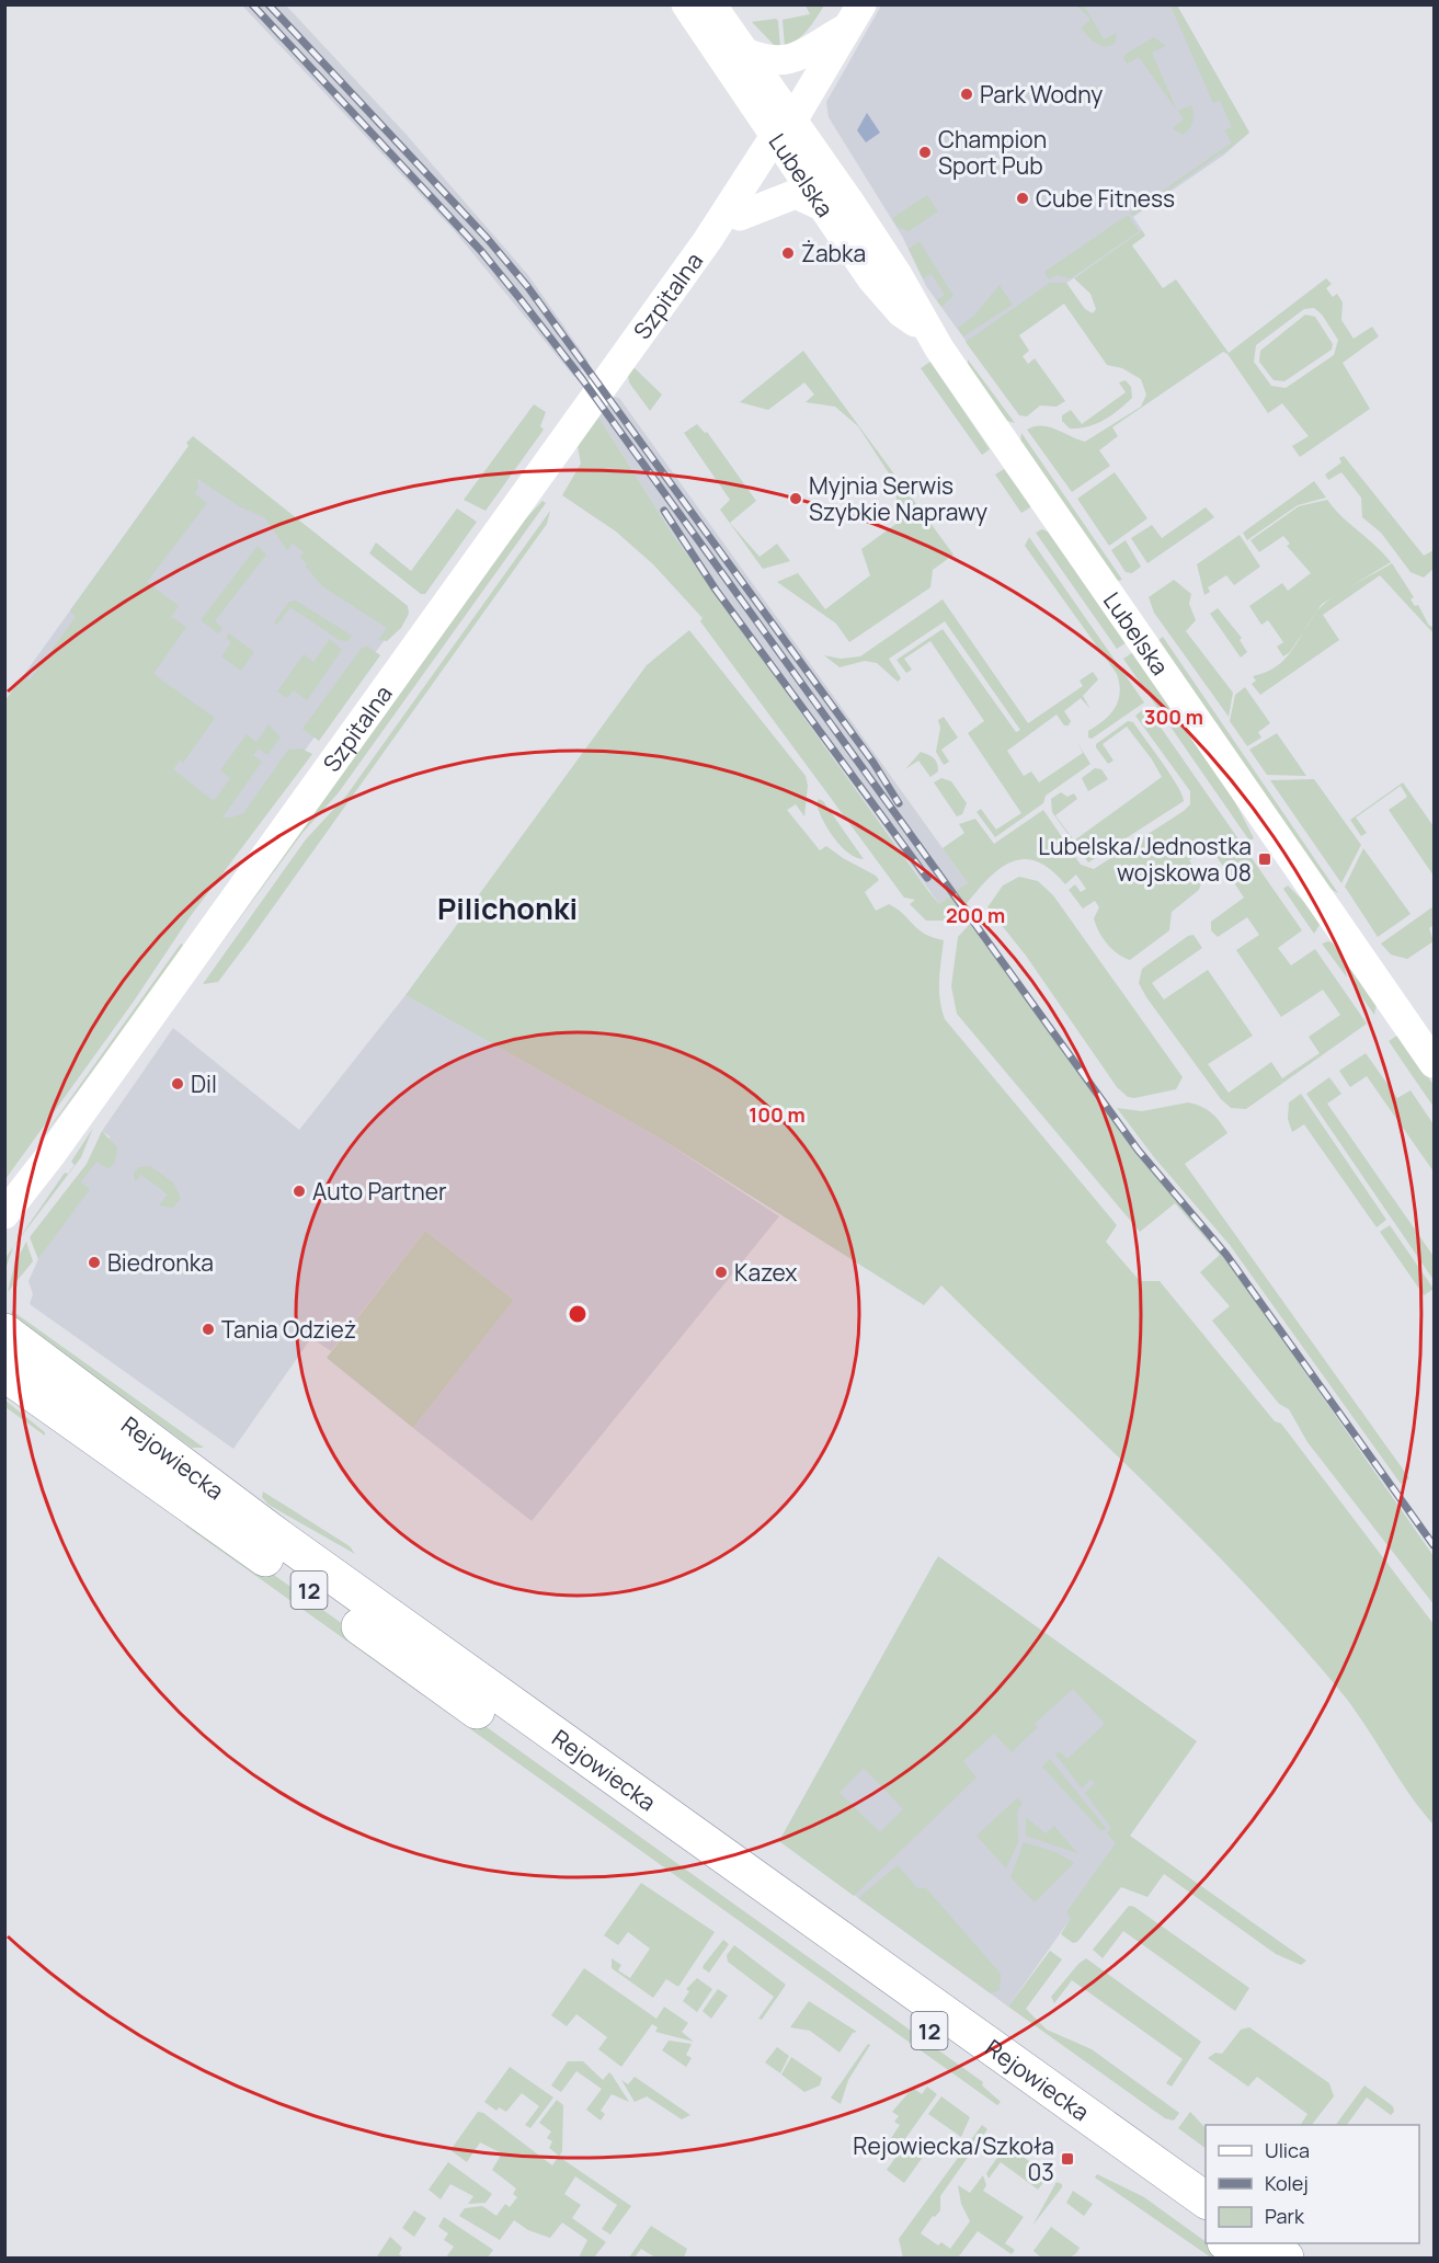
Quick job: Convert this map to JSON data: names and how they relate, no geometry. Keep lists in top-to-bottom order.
{
  "streets": {
    "highway": ["Rejowiecka", "12"],
    "main road": ["Lubelska", "Szpitalna"]
  },
  "crossings": [
    ["Lubelska", "Szpitalna"]
  ],
  "districts": ["Pilichonki"],
  "places": {
    "other": [
      "Park Wodny",
      "Champion Sport Pub",
      "Cube Fitness",
      "Żabka",
      "Myjnia Serwis Szybkie Naprawy",
      "Dil",
      "Auto Partner",
      "Biedronka",
      "Kazex",
      "Tania Odzież"
    ],
    "transit": ["Lubelska/Jednostka wojskowa 08", "Rejowiecka/Szkoła 03"]
  },
  "legend": ["Ulica", "Kolej", "Park"],
  "rings": ["300 m", "200 m", "100 m"]
}
